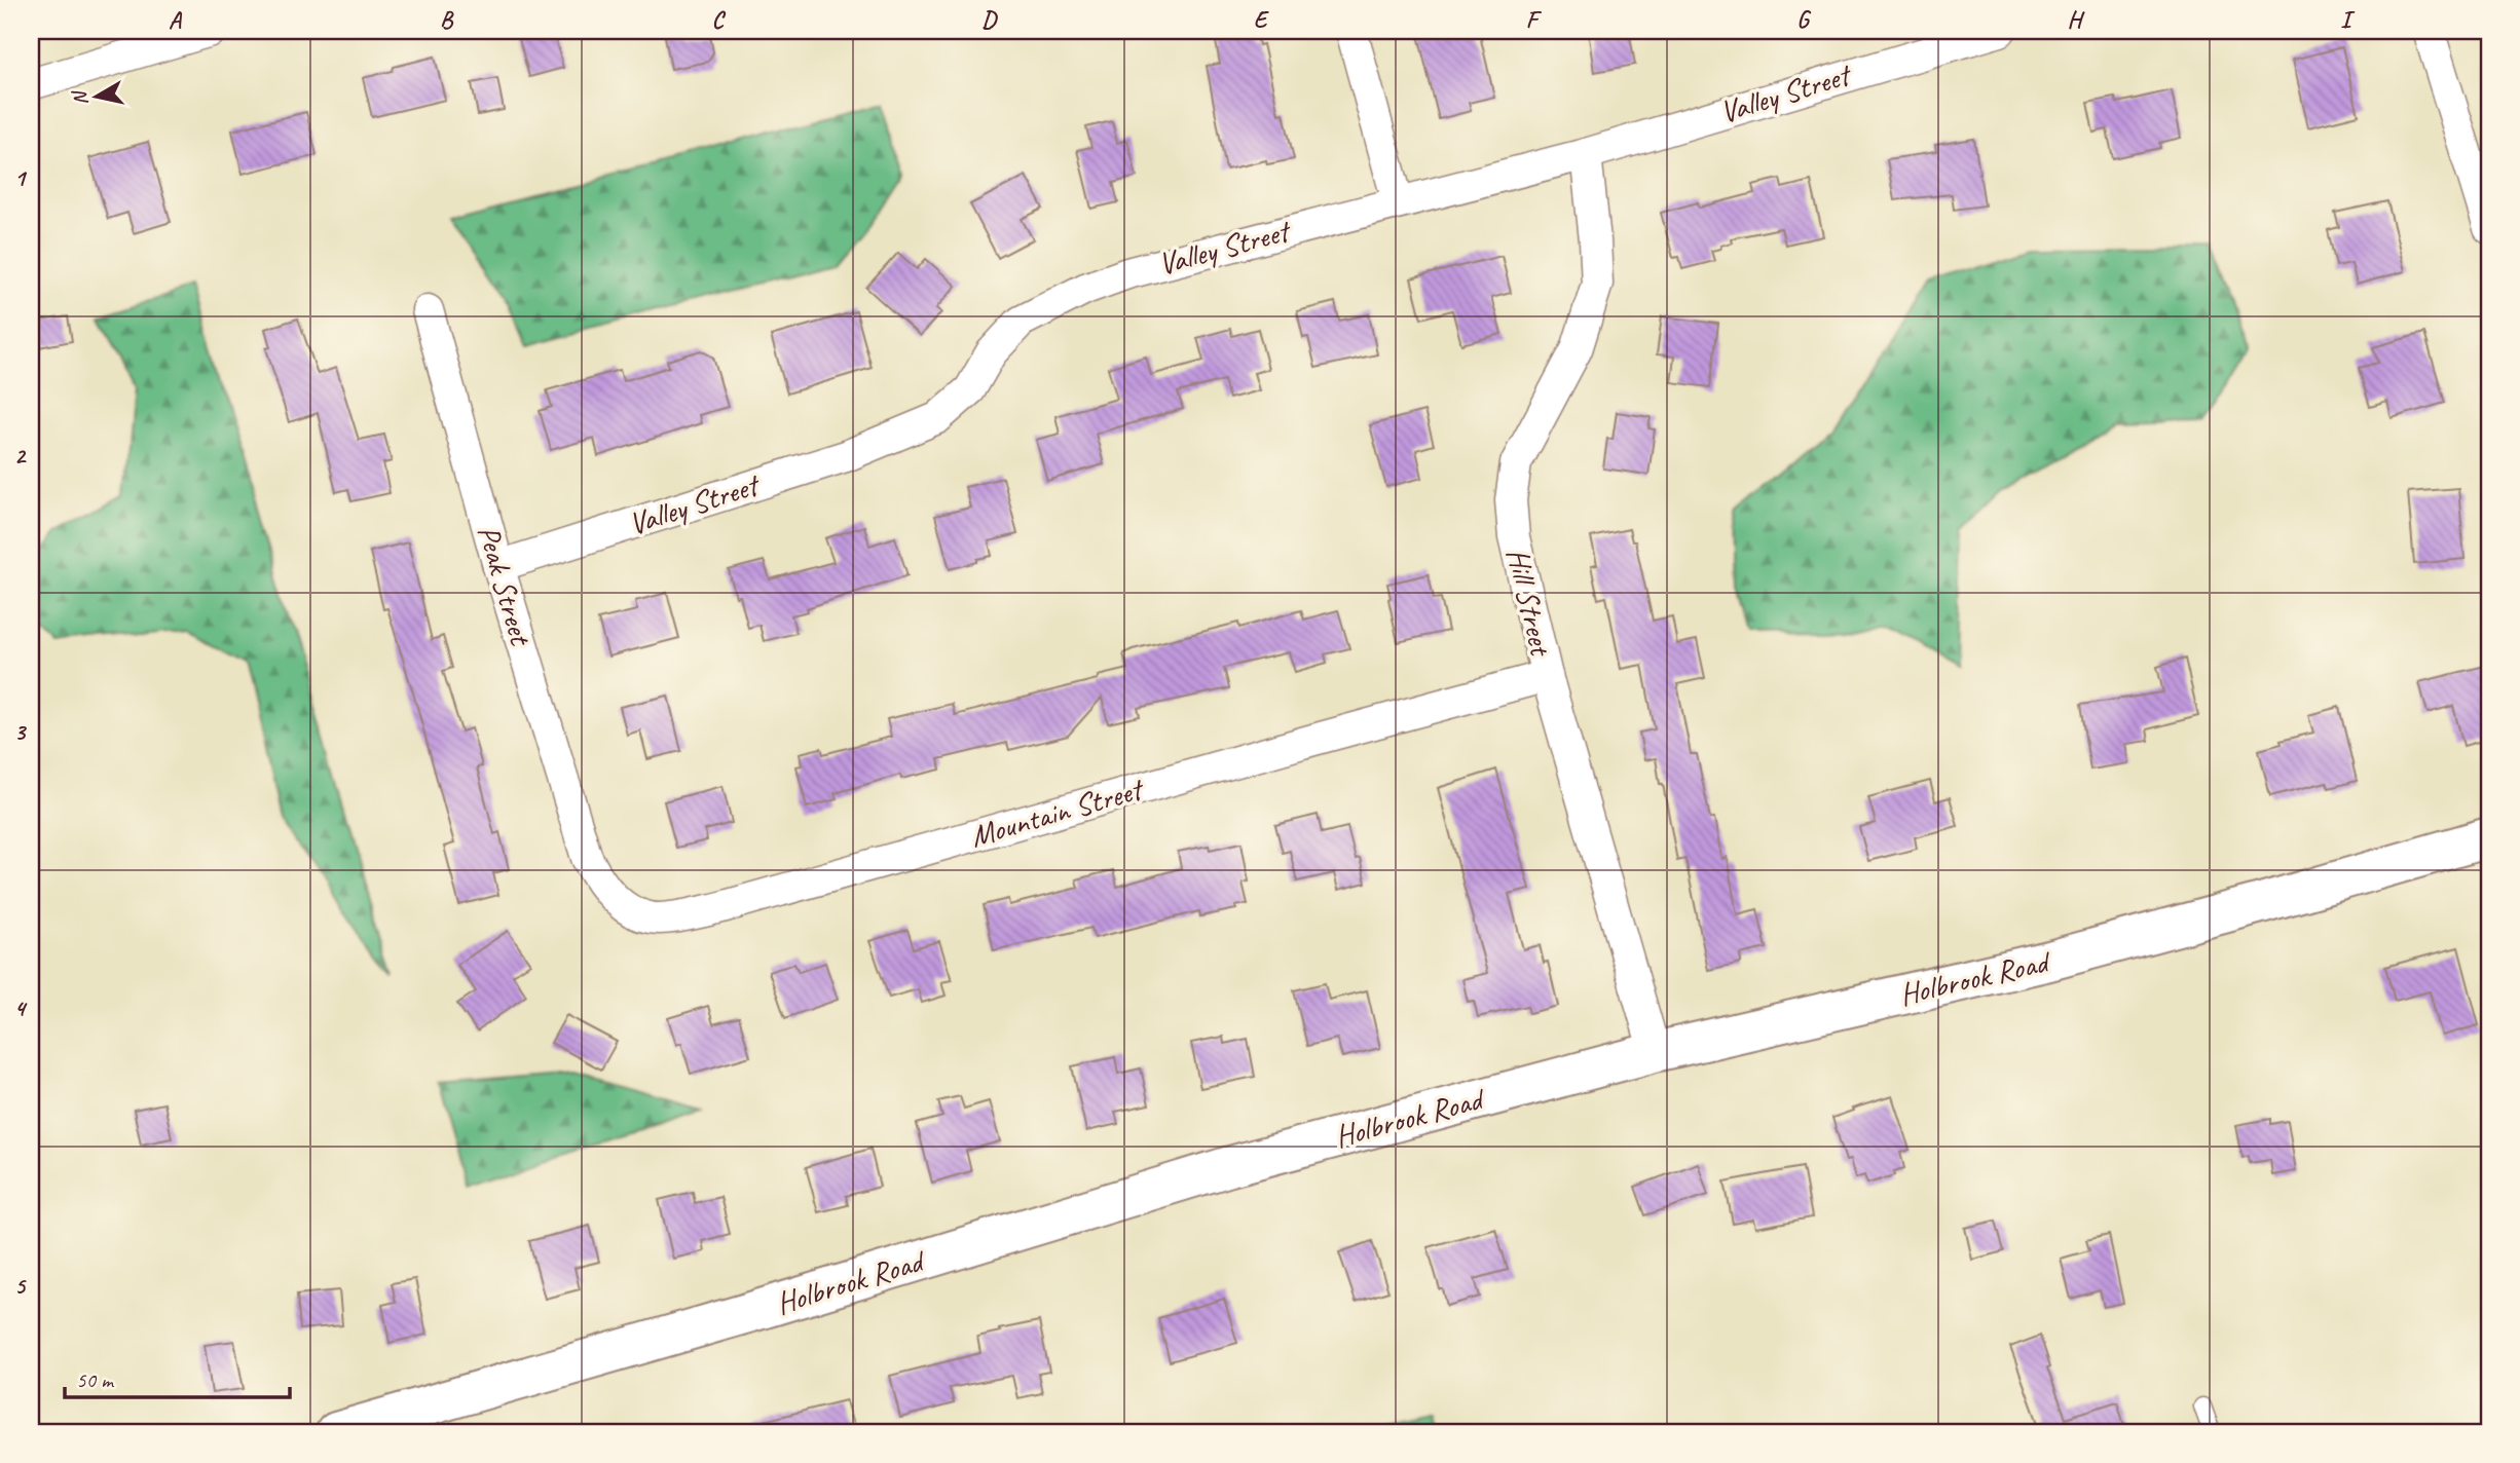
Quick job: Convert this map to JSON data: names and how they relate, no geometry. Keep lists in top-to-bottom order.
{
  "streets": {
    "street": [
      "Valley Street",
      "Peak Street",
      "Hill Street",
      "Mountain Street",
      "Holbrook Road"
    ]
  },
  "crossings": [
    ["Valley Street", "Peak Street"],
    ["Valley Street", "Hill Street"],
    ["Peak Street", "Mountain Street"],
    ["Hill Street", "Mountain Street"],
    ["Hill Street", "Holbrook Road"]
  ],
  "scale_bar": "50 m",
  "north": "left",
  "grid": {
    "columns": [
      "A",
      "B",
      "C",
      "D",
      "E",
      "F",
      "G",
      "H",
      "I"
    ],
    "rows": [
      "1",
      "2",
      "3",
      "4",
      "5"
    ]
  }
}
